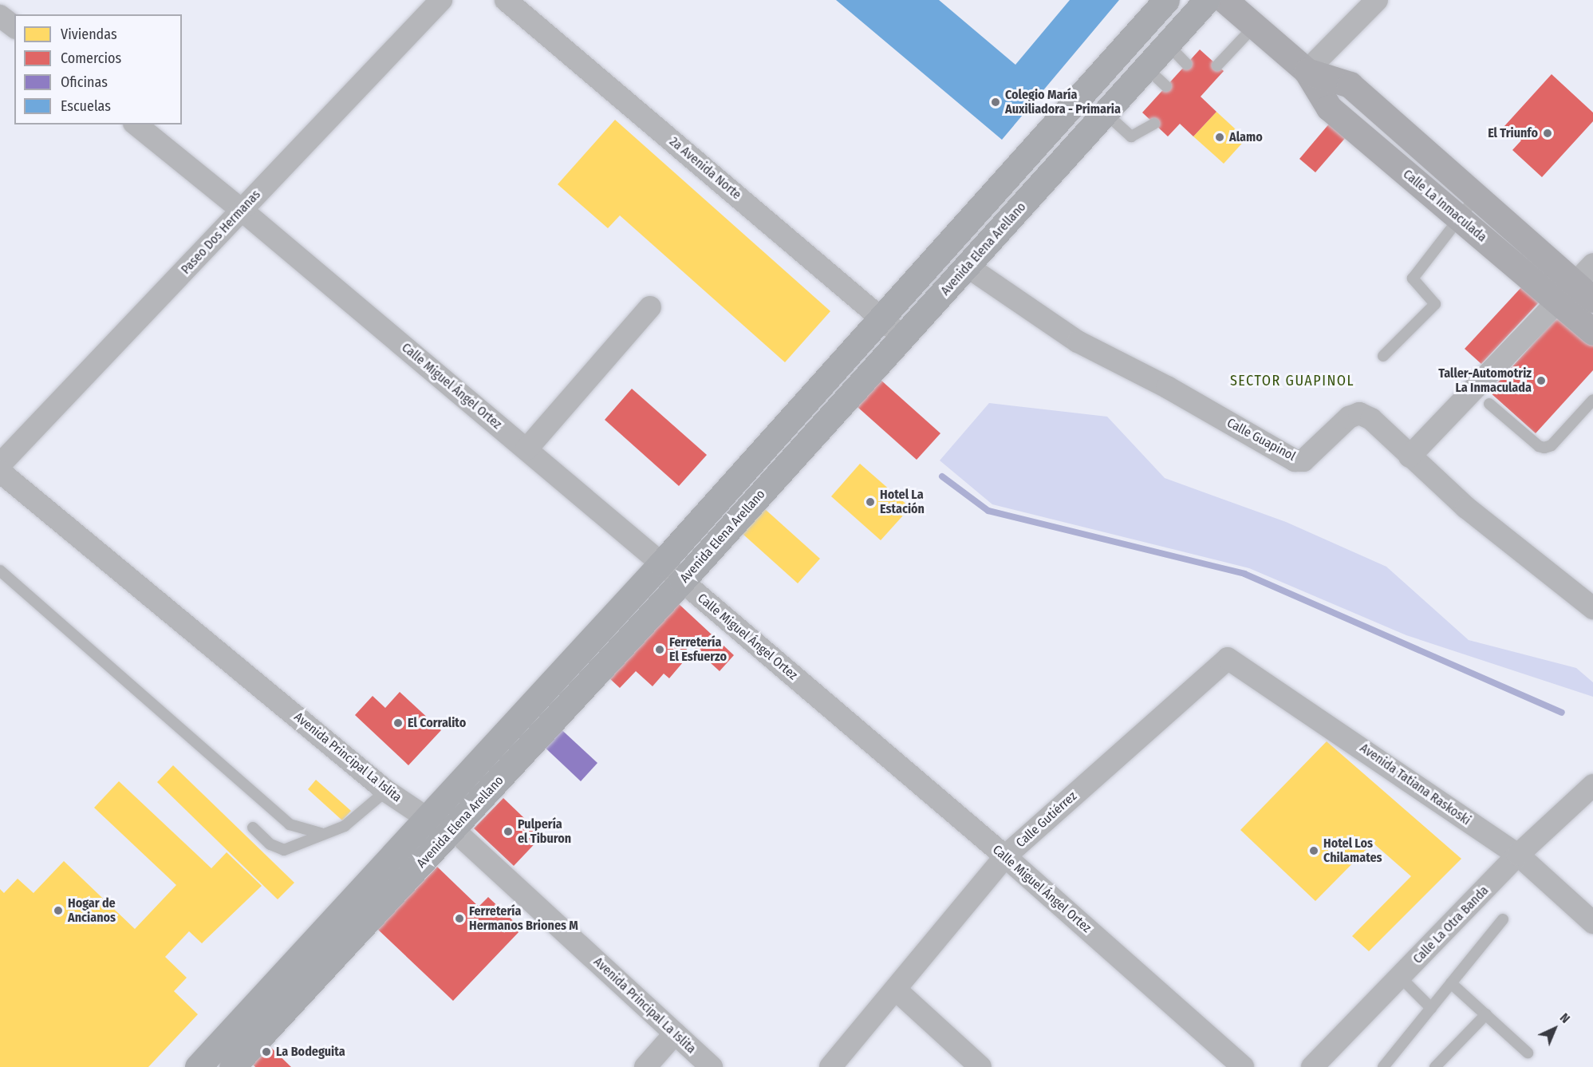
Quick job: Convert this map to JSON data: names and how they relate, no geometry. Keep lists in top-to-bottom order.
{
  "streets": {
    "highway": ["Avenida Elena Arellano"],
    "main road": ["Calle La Inmaculada"],
    "street": [
      "2a Avenida Norte",
      "Paseo Dos Hermanas",
      "Calle Miguel Ángel Ortez",
      "Calle Guapinol",
      "Avenida Principal La Islita",
      "Avenida Tatiana Raskoski",
      "Calle Gutiérrez",
      "Calle La Otra Banda"
    ]
  },
  "crossings": [
    ["2a Avenida Norte", "Avenida Elena Arellano"],
    ["Paseo Dos Hermanas", "Calle Miguel Ángel Ortez"],
    ["Avenida Elena Arellano", "Calle Miguel Ángel Ortez"],
    ["Avenida Elena Arellano", "Calle Guapinol"],
    ["Avenida Elena Arellano", "Avenida Principal La Islita"],
    ["Calle Miguel Ángel Ortez", "Calle Gutiérrez"],
    ["Avenida Tatiana Raskoski", "Calle Gutiérrez"],
    ["Avenida Tatiana Raskoski", "Calle La Otra Banda"]
  ],
  "districts": ["SECTOR GUAPINOL"],
  "places": [
    "Colegio María Auxiliadora - Primaria",
    "El Triunfo",
    "Alamo",
    "Taller-Automotriz La Inmaculada",
    "Hotel La Estación",
    "Ferretería El Esfuerzo",
    "El Corralito",
    "Pulpería el Tiburon",
    "Hotel Los Chilamates",
    "Hogar de Ancianos",
    "Ferretería Hermanos Briones M",
    "La Bodeguita"
  ],
  "legend": [
    "Viviendas",
    "Comercios",
    "Oficinas",
    "Escuelas"
  ],
  "north": "top right"
}
